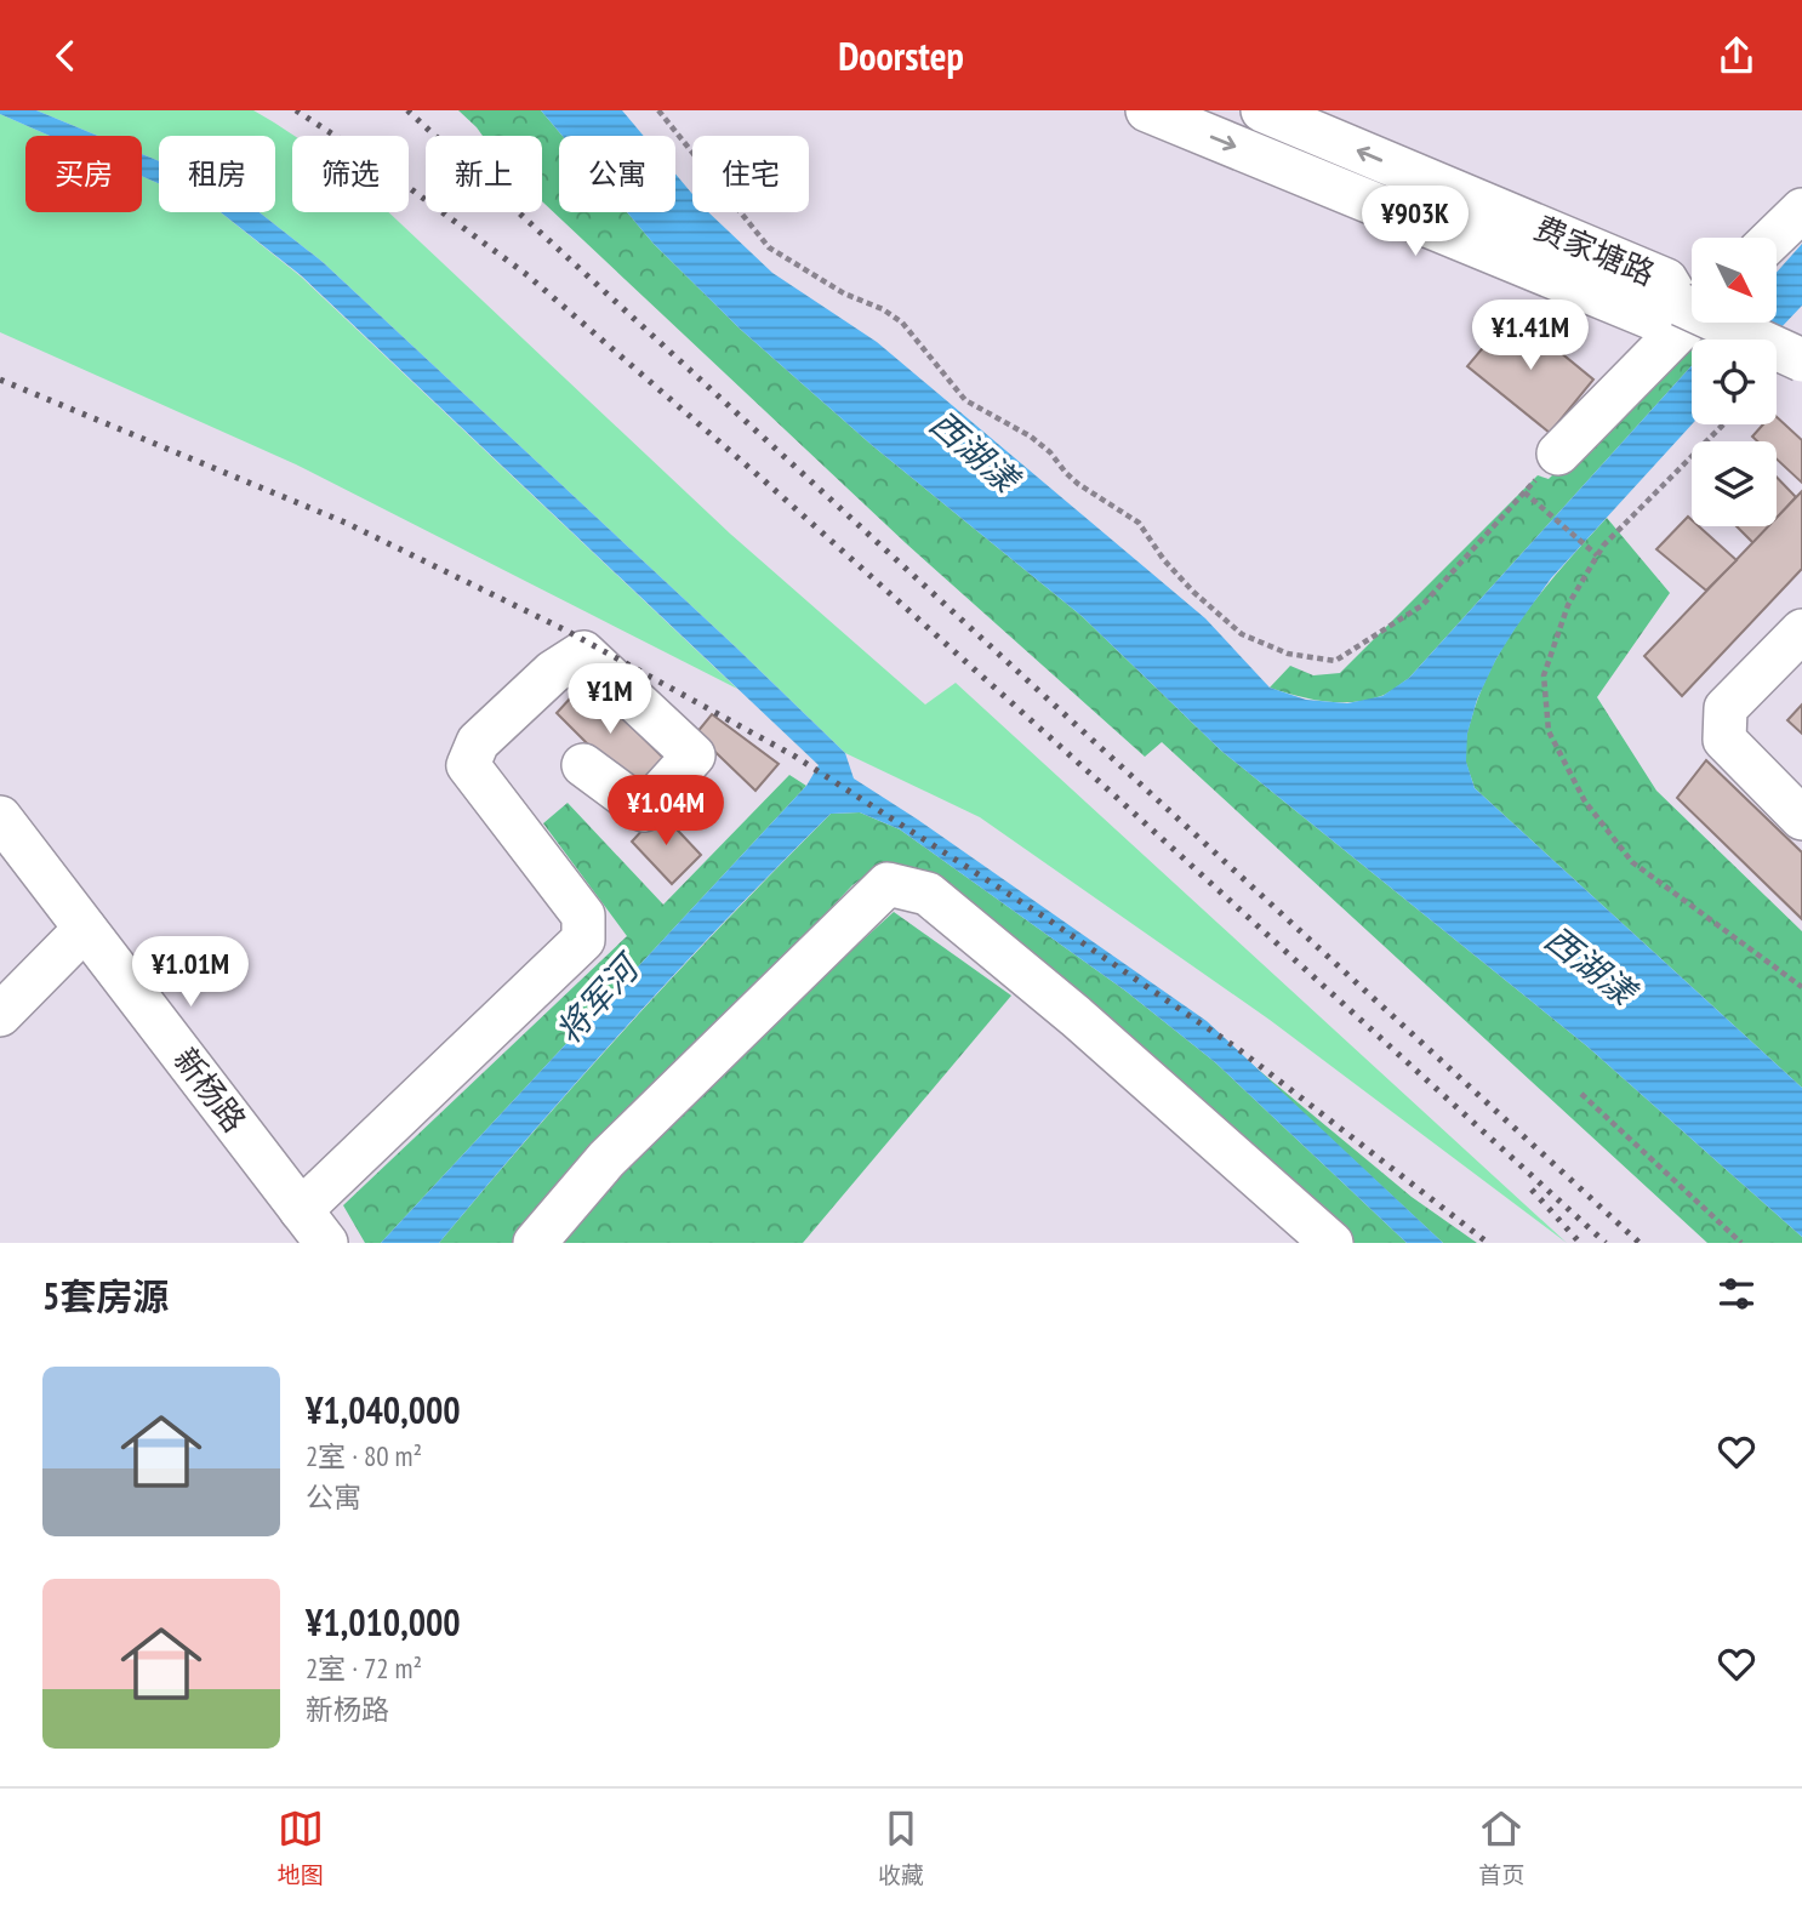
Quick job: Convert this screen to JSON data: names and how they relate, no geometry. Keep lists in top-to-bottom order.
{
  "streets": {
    "street": ["费家塘路", "新杨路"]
  },
  "water": ["西湖漾", "将军河"],
  "north": "bottom right",
  "page": {
    "header": "Doorstep",
    "chip": [
      "买房",
      "租房",
      "筛选",
      "新上",
      "公寓",
      "住宅"
    ],
    "price": [
      "¥903K",
      "¥1.41M",
      "¥1M",
      "¥1.04M",
      "¥1.01M"
    ],
    "heading": "5套房源",
    "list": [
      {
        "name": "¥1,040,000",
        "note": "2室 · 80 m² · 公寓"
      },
      {
        "name": "¥1,010,000",
        "note": "2室 · 72 m² · 新杨路"
      }
    ],
    "tabs": ["地图", "收藏", "首页"]
  }
}
